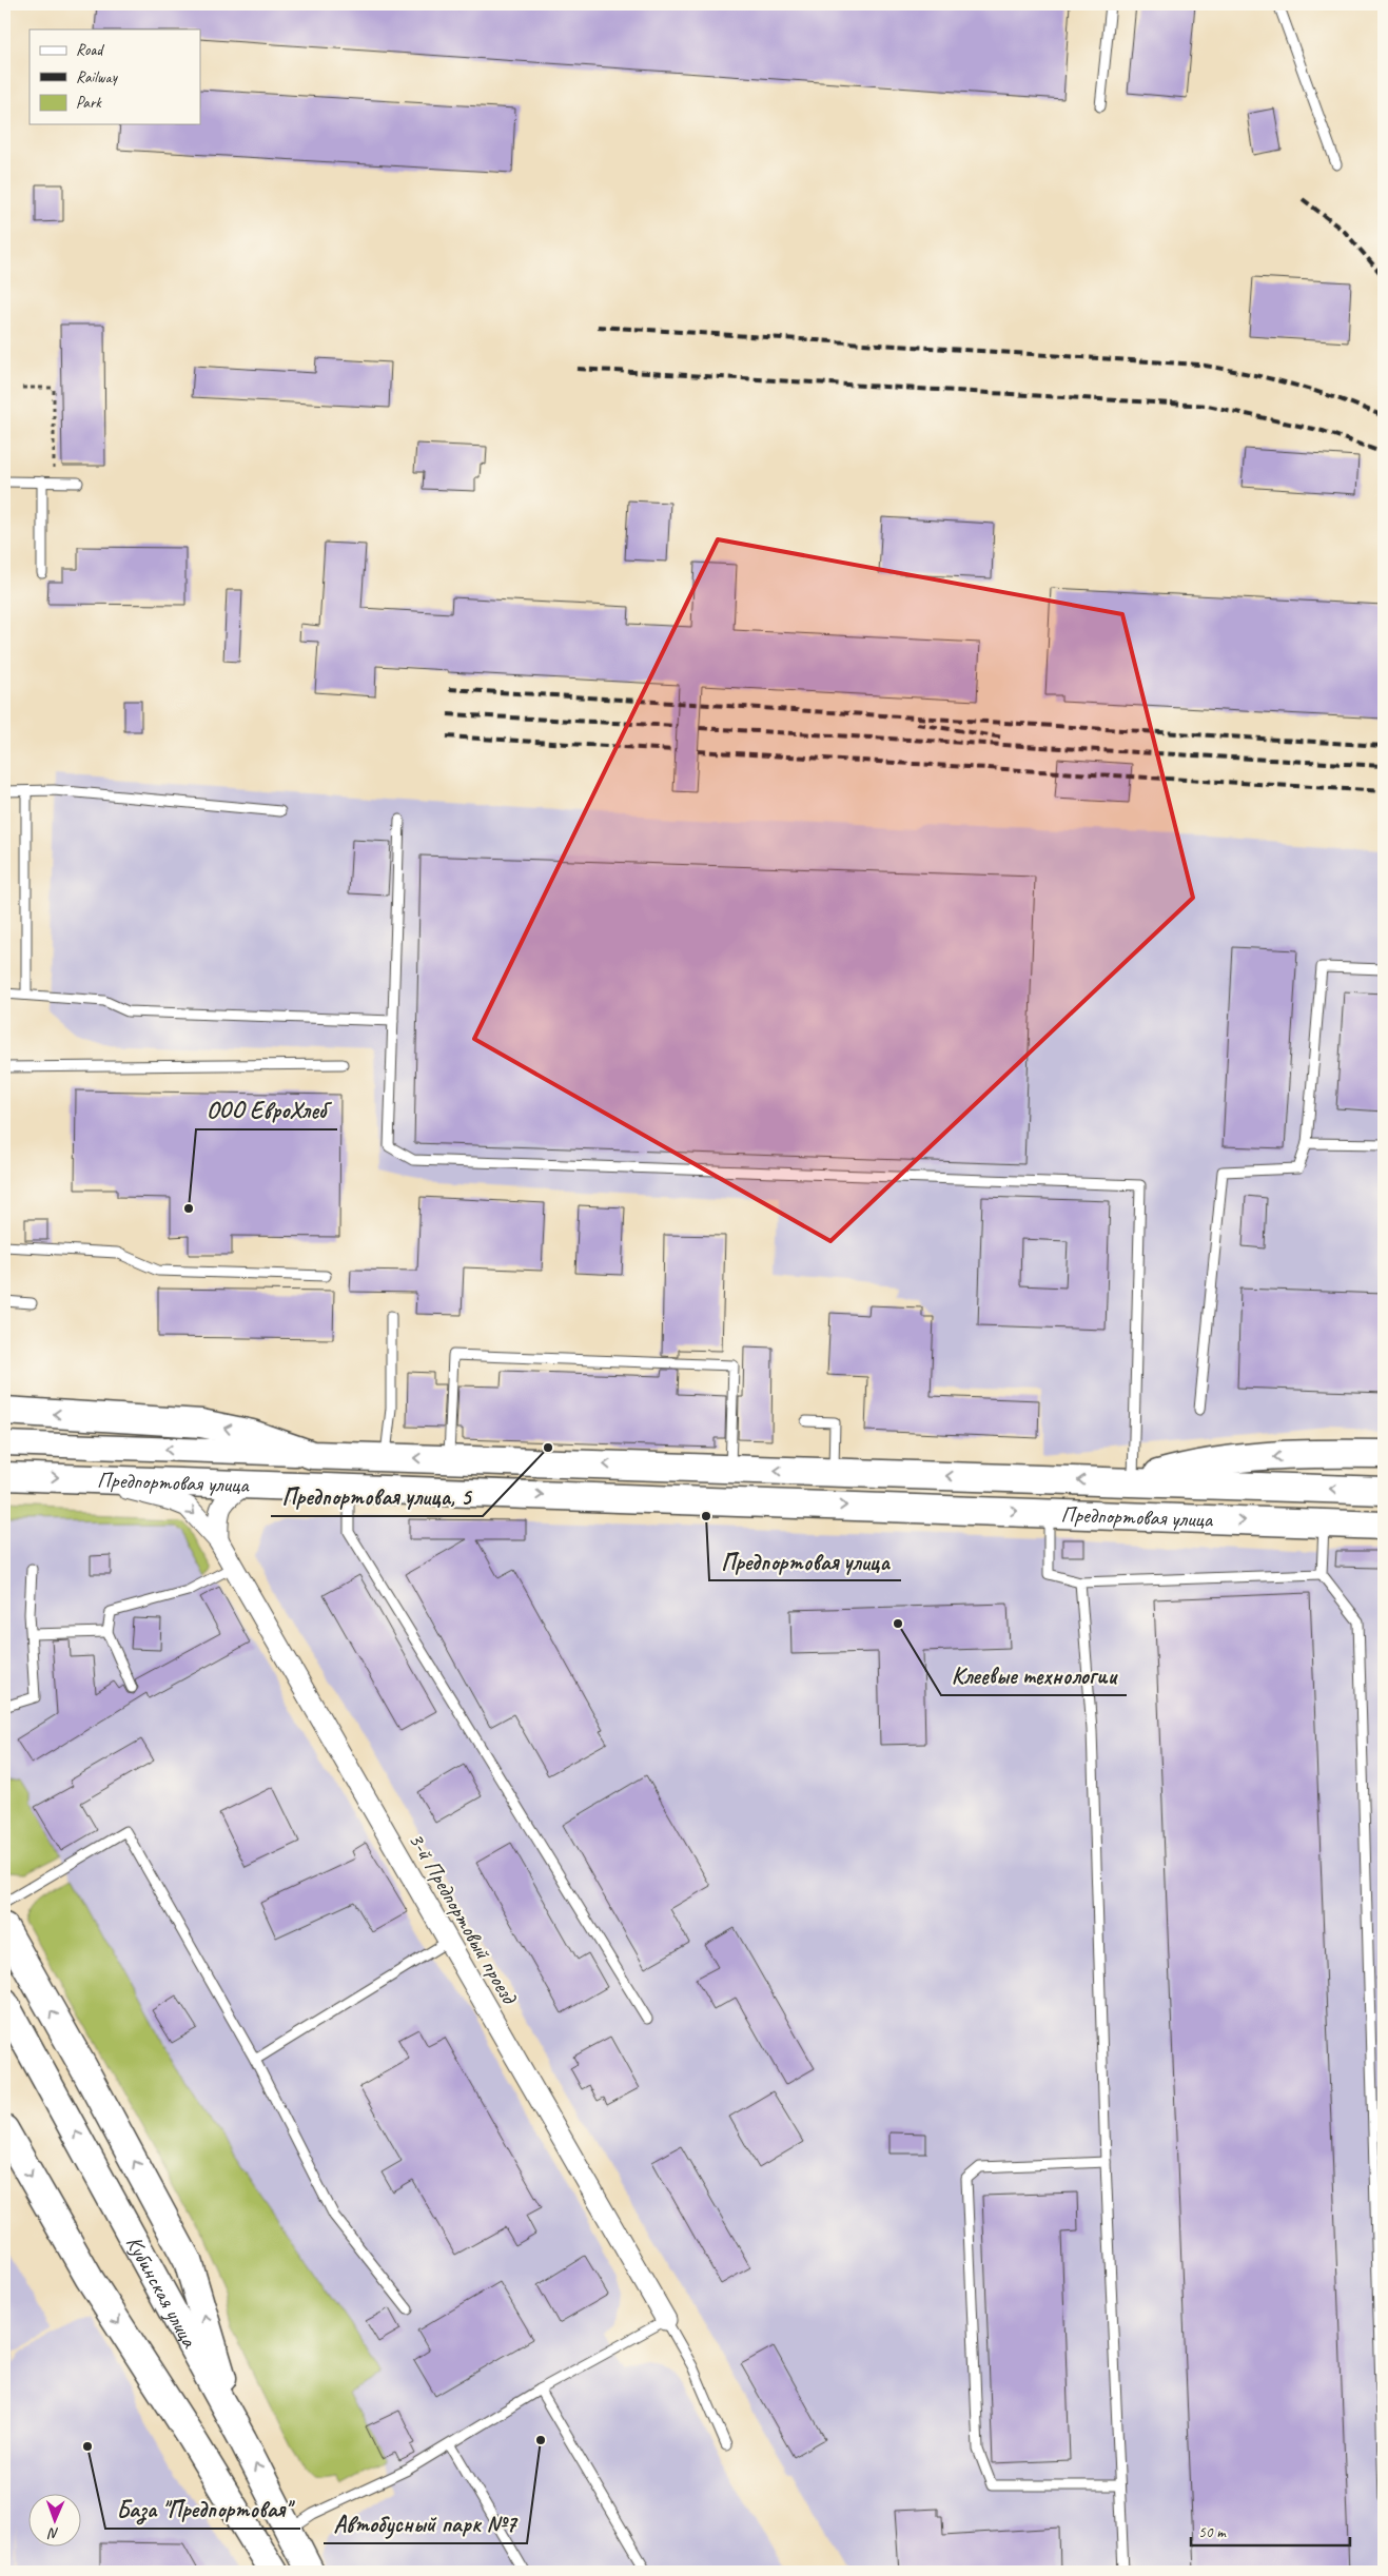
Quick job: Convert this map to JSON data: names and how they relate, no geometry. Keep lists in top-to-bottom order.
{
  "streets": {
    "main road": ["Предпортовая улица", "Кубинская улица"],
    "street": ["3-й Предпортовый проезд"]
  },
  "crossings": [
    ["Предпортовая улица", "3-й Предпортовый проезд"]
  ],
  "places": [
    "ООО ЕвроХлеб",
    "Предпортовая улица, 5",
    "Предпортовая улица",
    "Клеевые технологии",
    "Автобусный парк №7",
    "База \"Предпортовая\""
  ],
  "legend": ["Road", "Railway", "Park"],
  "scale_bar": "50 m",
  "north": "bottom"
}
